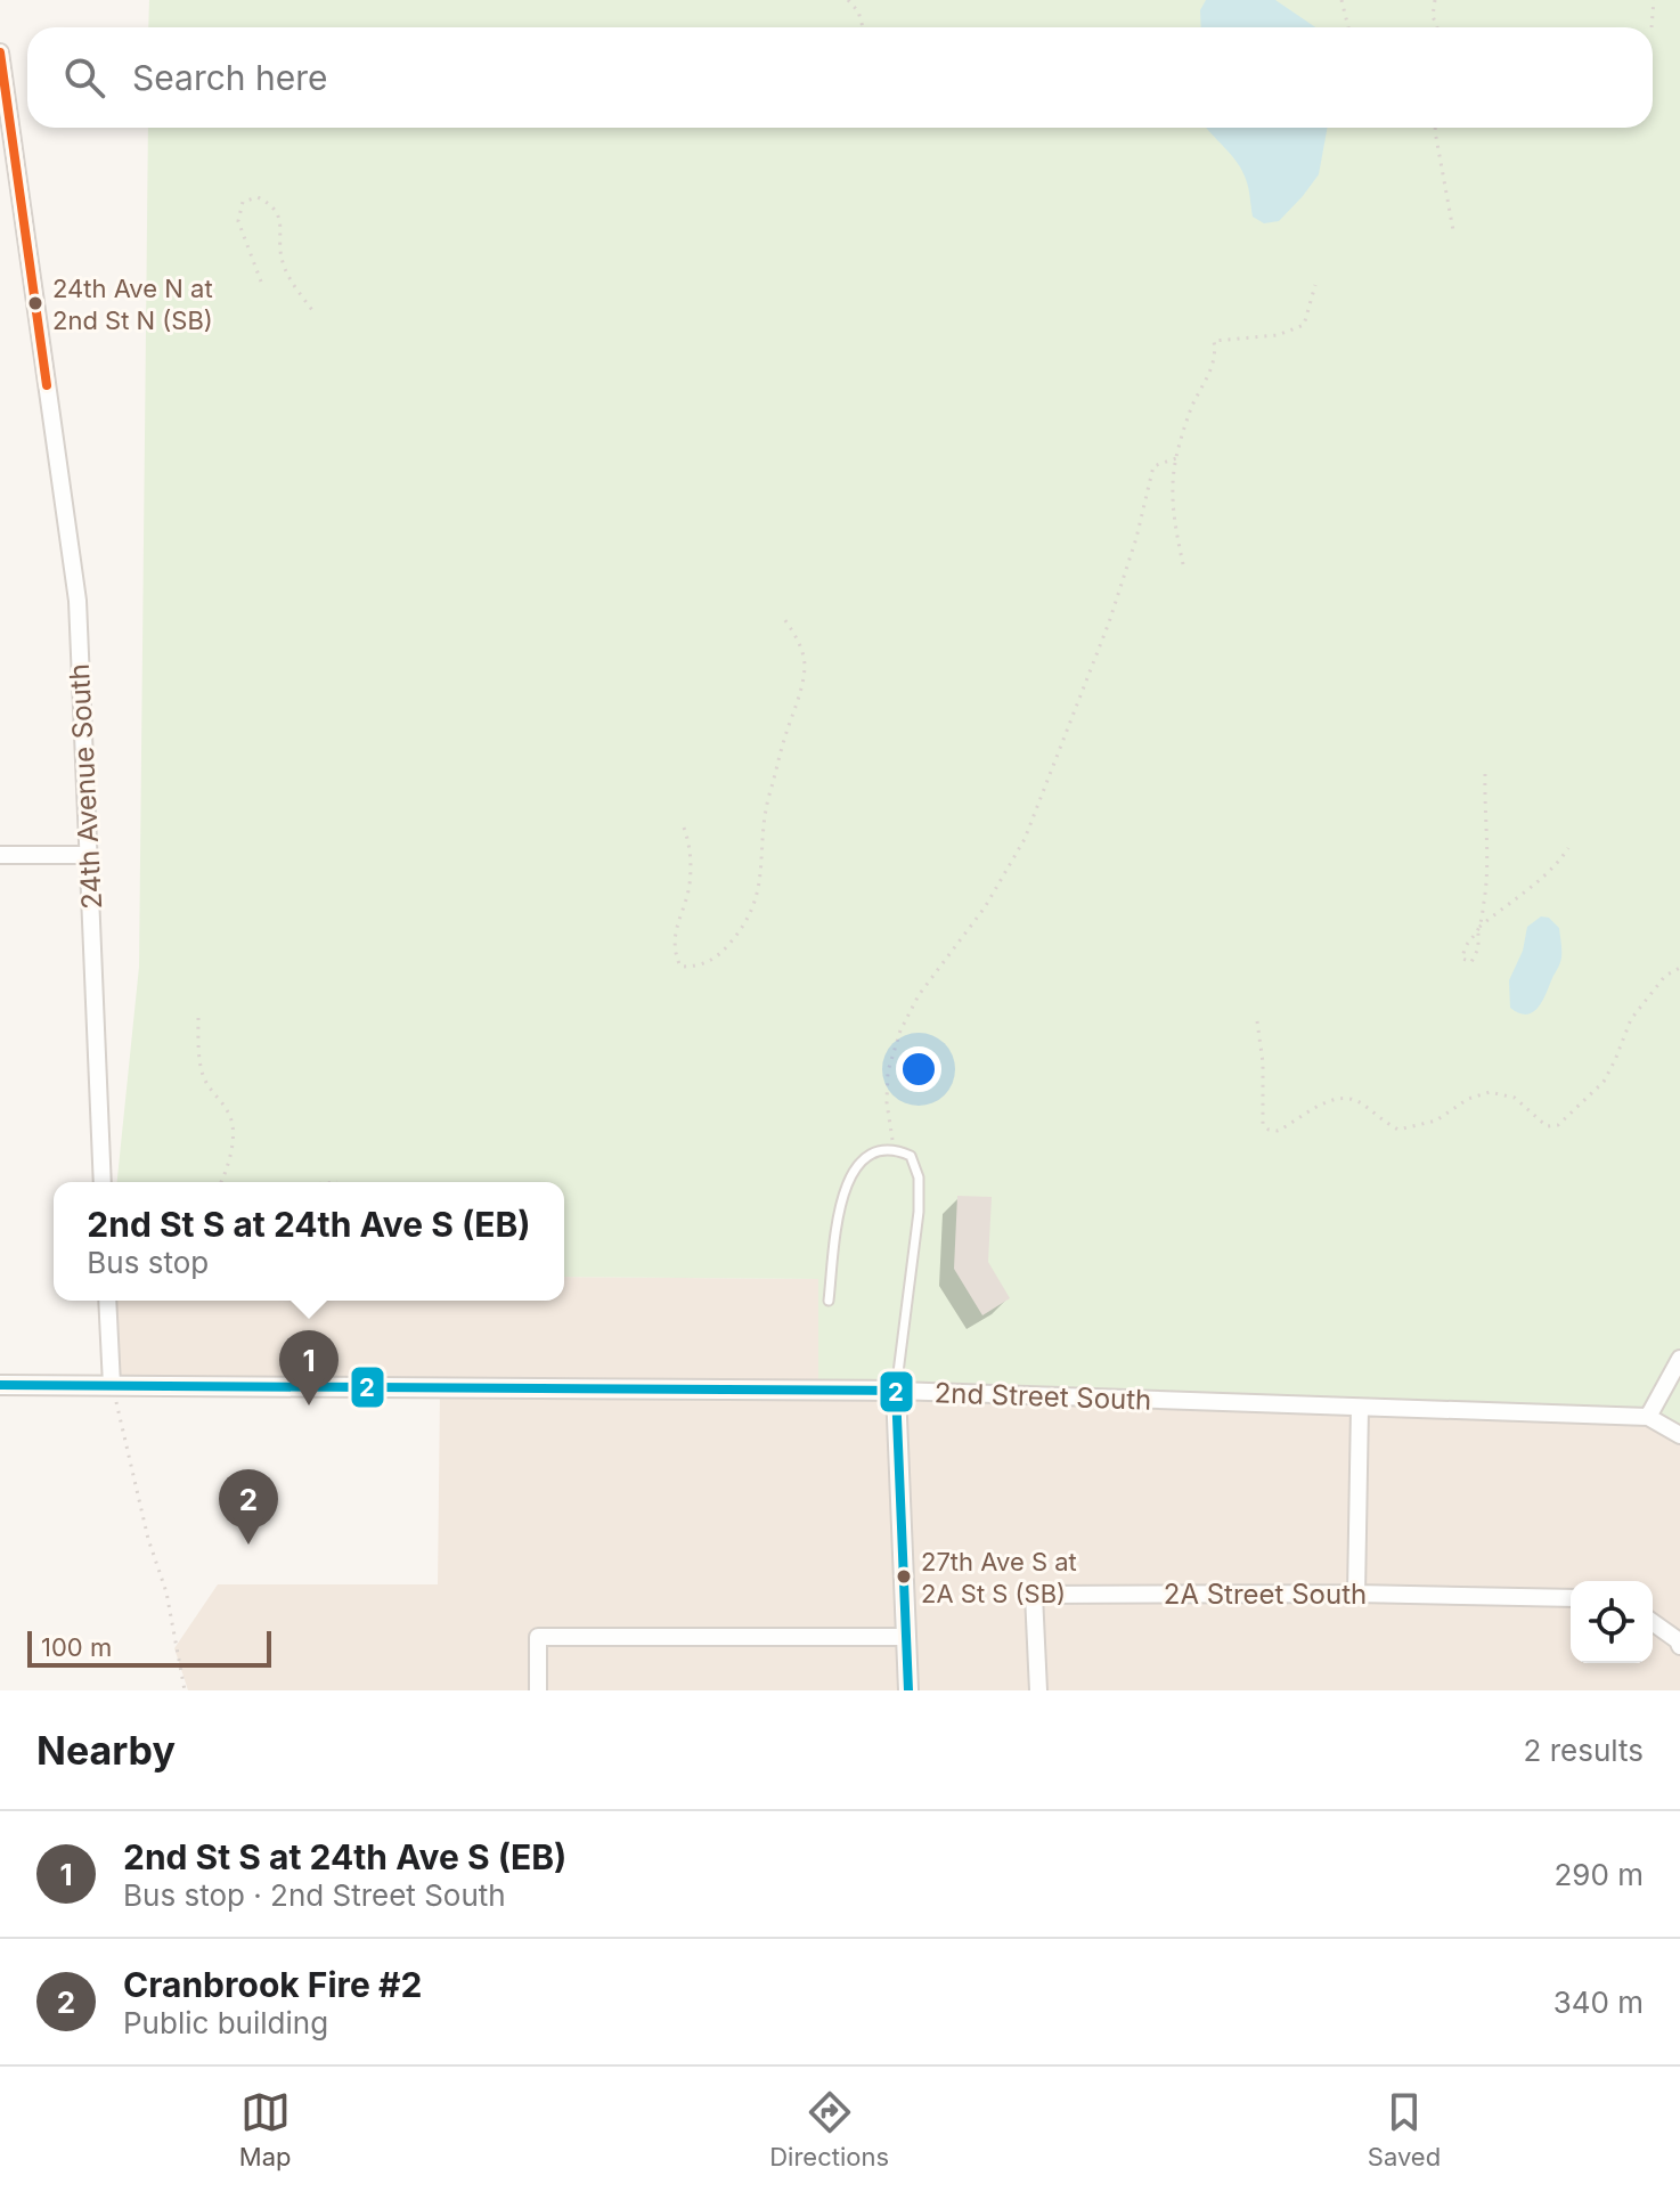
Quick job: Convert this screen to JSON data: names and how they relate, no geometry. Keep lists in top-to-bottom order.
{
  "streets": {
    "street": ["24th Avenue South", "2nd Street South", "2A Street South"]
  },
  "places": ["24th Ave N at 2nd St N (SB)", "27th Ave S at 2A St S (SB)"],
  "lines": ["transit line 2"],
  "scale_bar": "100 m",
  "page": {
    "search": "Search here",
    "popup": ["2nd St S at 24th Ave S (EB)", "Bus stop"],
    "pins": ["1", "2"],
    "scale": "100 m",
    "heading": ["Nearby", "2 results"],
    "list": [
      {
        "mark": "1",
        "name": "2nd St S at 24th Ave S (EB)",
        "note": "Bus stop · 2nd Street South",
        "value": "290 m"
      },
      {
        "mark": "2",
        "name": "Cranbrook Fire #2",
        "note": "Public building",
        "value": "340 m"
      }
    ],
    "nav": ["Map", "Directions", "Saved"]
  }
}
